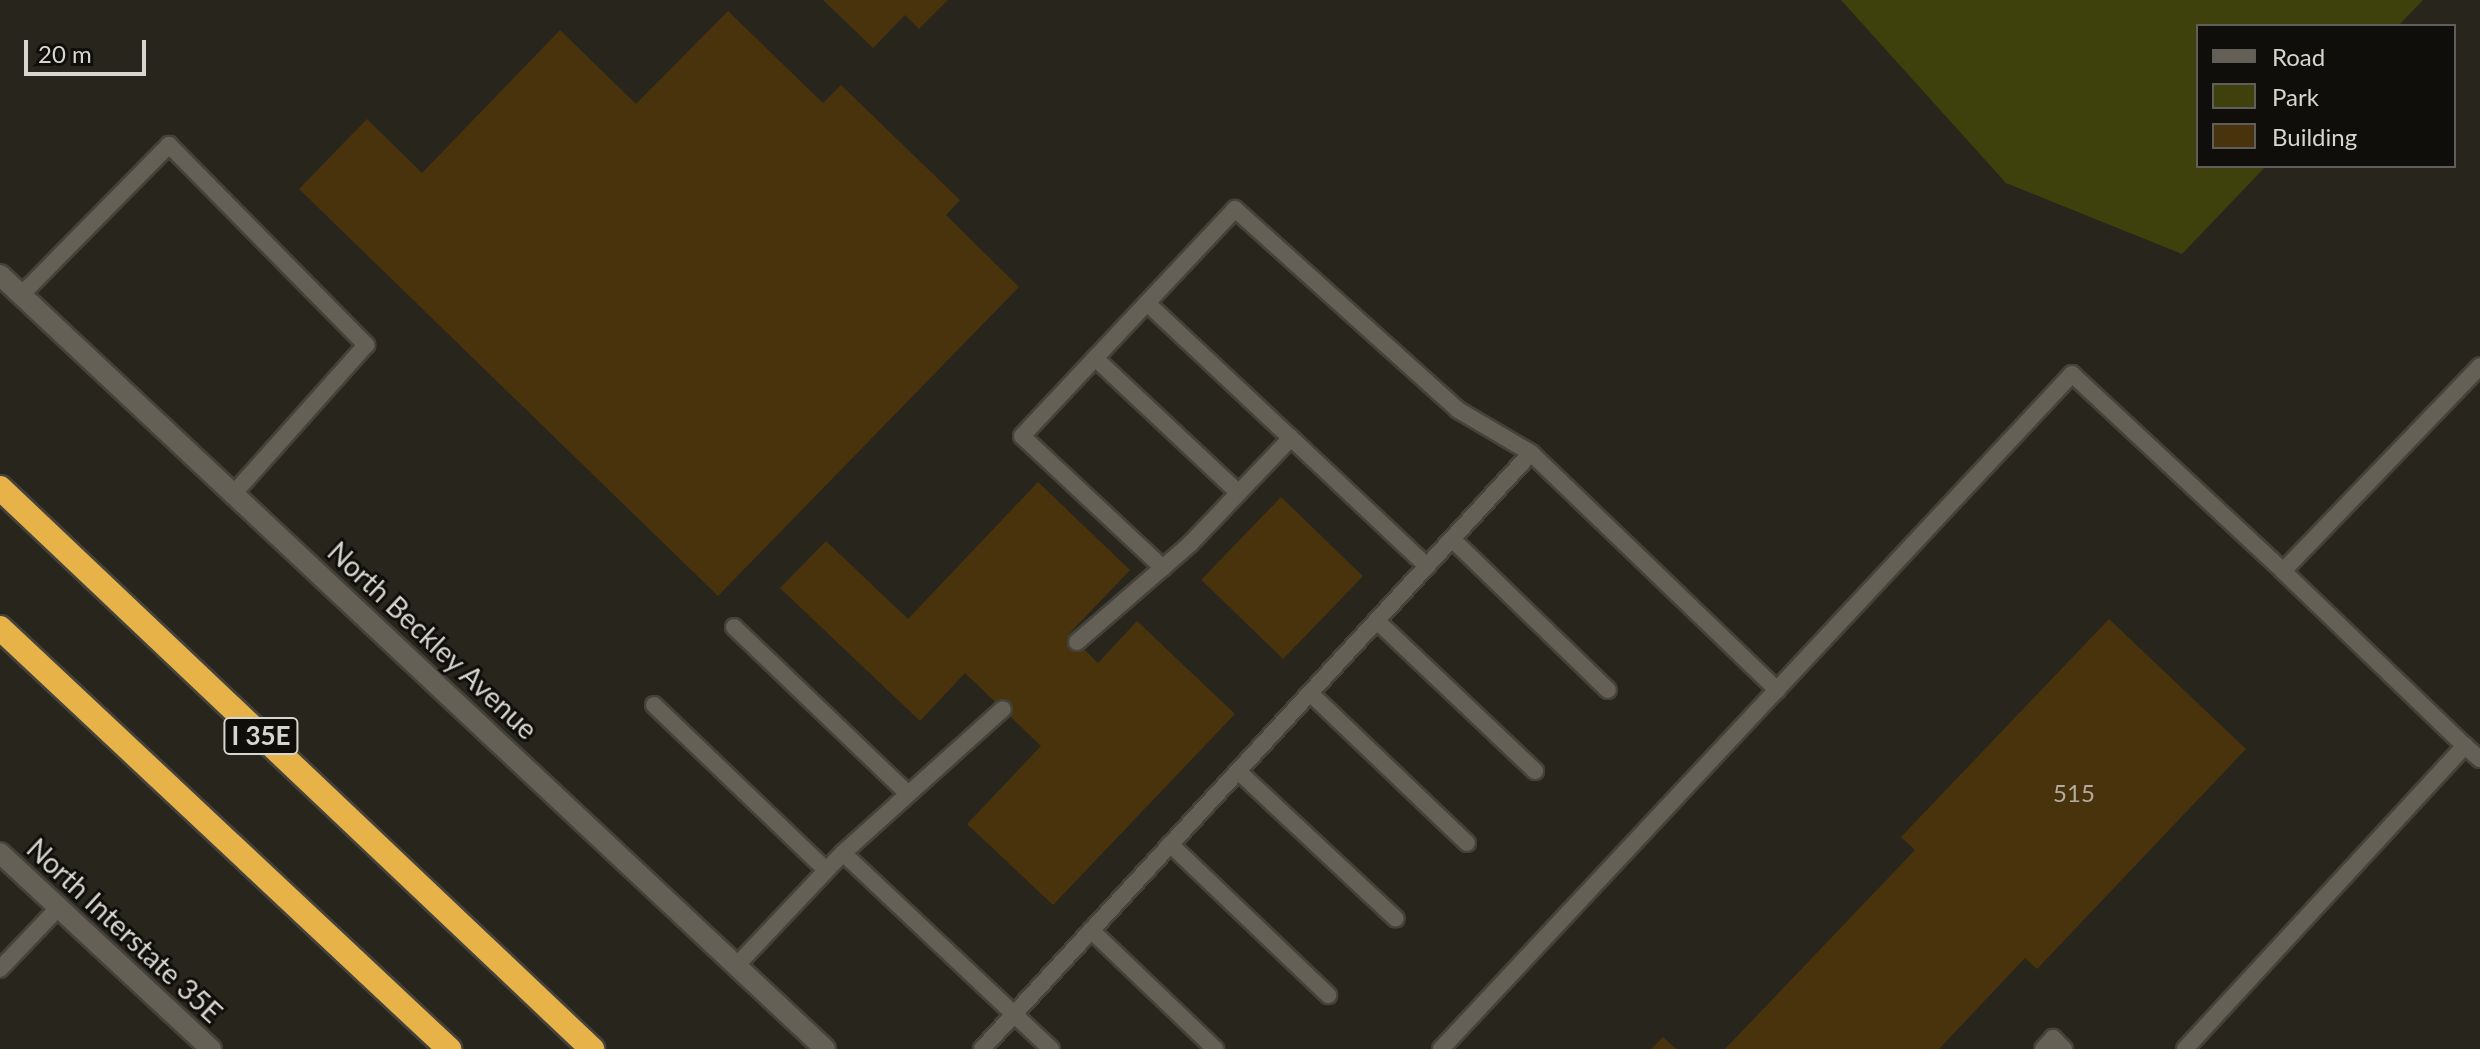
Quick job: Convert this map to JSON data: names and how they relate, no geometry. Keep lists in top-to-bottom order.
{
  "streets": {
    "highway": ["I 35E"],
    "main road": ["North Beckley Avenue", "North Interstate 35E"]
  },
  "house_numbers": ["515"],
  "legend": ["Road", "Park", "Building"],
  "scale_bar": "20 m"
}
